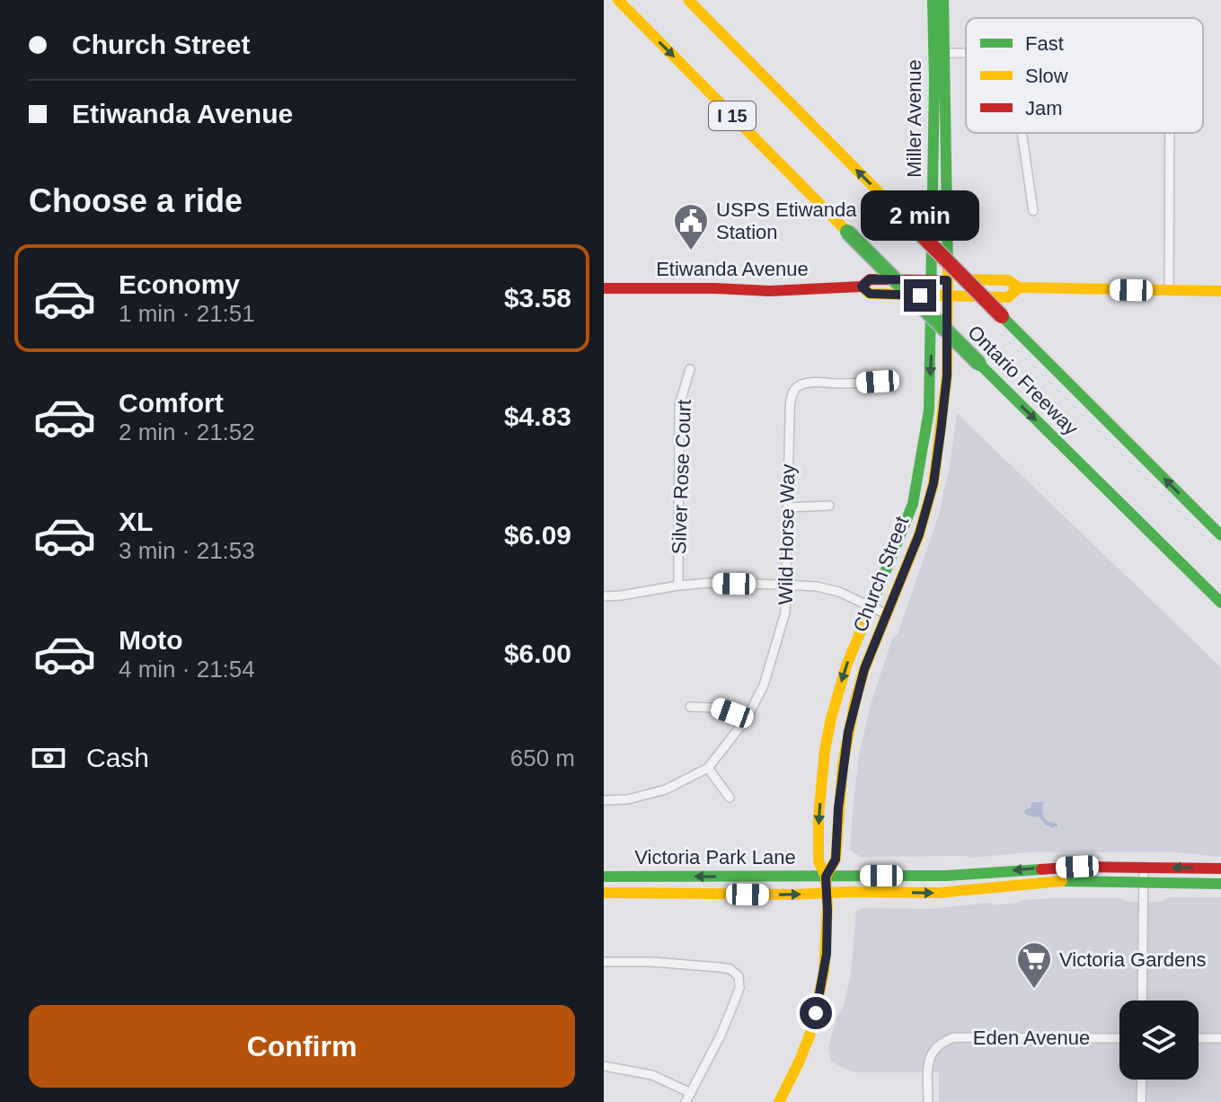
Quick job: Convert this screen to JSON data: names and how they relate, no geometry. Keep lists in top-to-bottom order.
{
  "streets": {
    "main road": [
      "I 15",
      "Miller Avenue",
      "Etiwanda Avenue",
      "Ontario Freeway",
      "Church Street",
      "Victoria Park Lane"
    ],
    "street": ["Silver Rose Court", "Wild Horse Way", "Eden Avenue"]
  },
  "crossings": [
    ["Miller Avenue", "Etiwanda Avenue"],
    ["Miller Avenue", "Church Street"],
    ["Etiwanda Avenue", "Church Street"],
    ["Church Street", "Victoria Park Lane"]
  ],
  "places": {
    "public building": ["USPS Etiwanda Station"],
    "supermarket": ["Victoria Gardens"]
  },
  "legend": ["Fast", "Slow", "Jam"],
  "page": {
    "banner": ["Church Street", "Etiwanda Avenue"],
    "heading": "Choose a ride",
    "bubble": "2 min",
    "list": [
      {
        "name": "Economy",
        "note": "1 min · 21:51",
        "value": "$3.58"
      },
      {
        "name": "Comfort",
        "note": "2 min · 21:52",
        "value": "$4.83"
      },
      {
        "name": "XL",
        "note": "3 min · 21:53",
        "value": "$6.09"
      },
      {
        "name": "Moto",
        "note": "4 min · 21:54",
        "value": "$6.00"
      }
    ],
    "pay": ["Cash", "650 m"],
    "buttons": "Confirm"
  }
}
